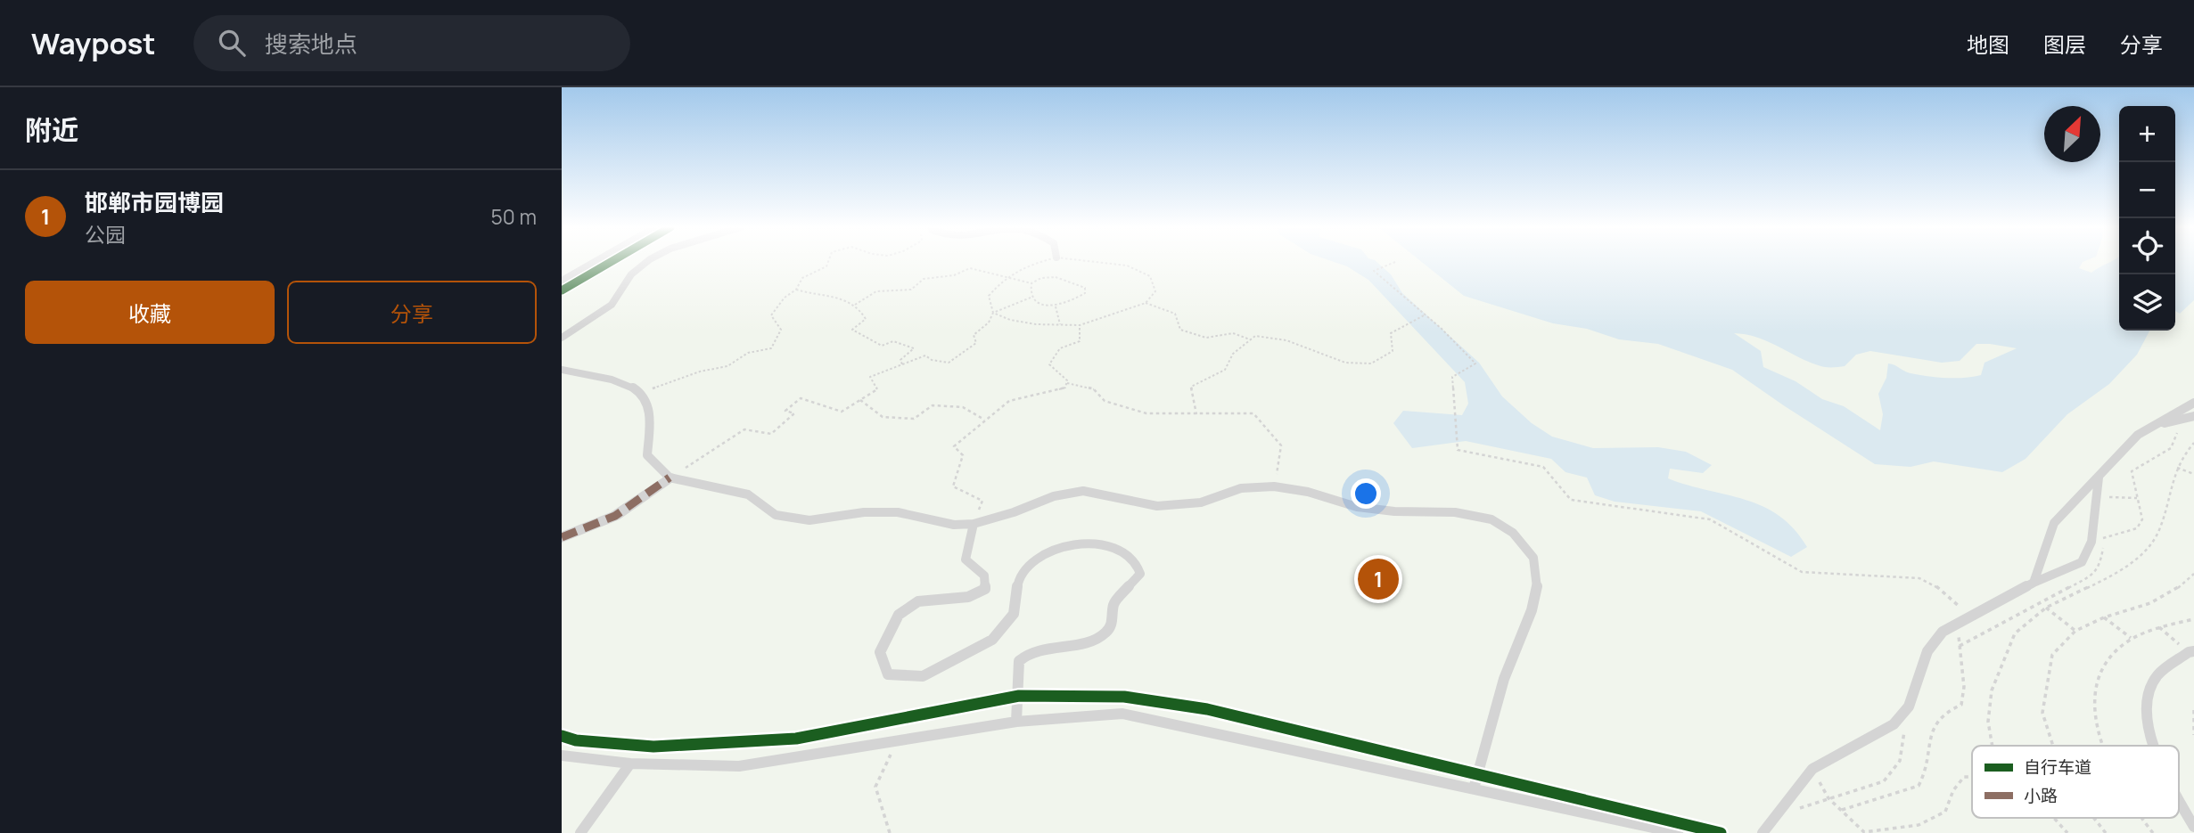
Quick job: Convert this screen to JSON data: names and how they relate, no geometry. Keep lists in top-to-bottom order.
{
  "legend": ["自行车道", "小路"],
  "north": "top right",
  "page": {
    "header": "Waypost",
    "search": "搜索地点",
    "nav": ["地图", "图层", "分享"],
    "heading": "附近",
    "map_buttons": ["+", "−"],
    "list": [
      {
        "mark": "1",
        "name": "邯郸市园博园",
        "note": "公园",
        "value": "50 m"
      }
    ],
    "buttons": ["收藏", "分享"],
    "pins": "1"
  }
}
